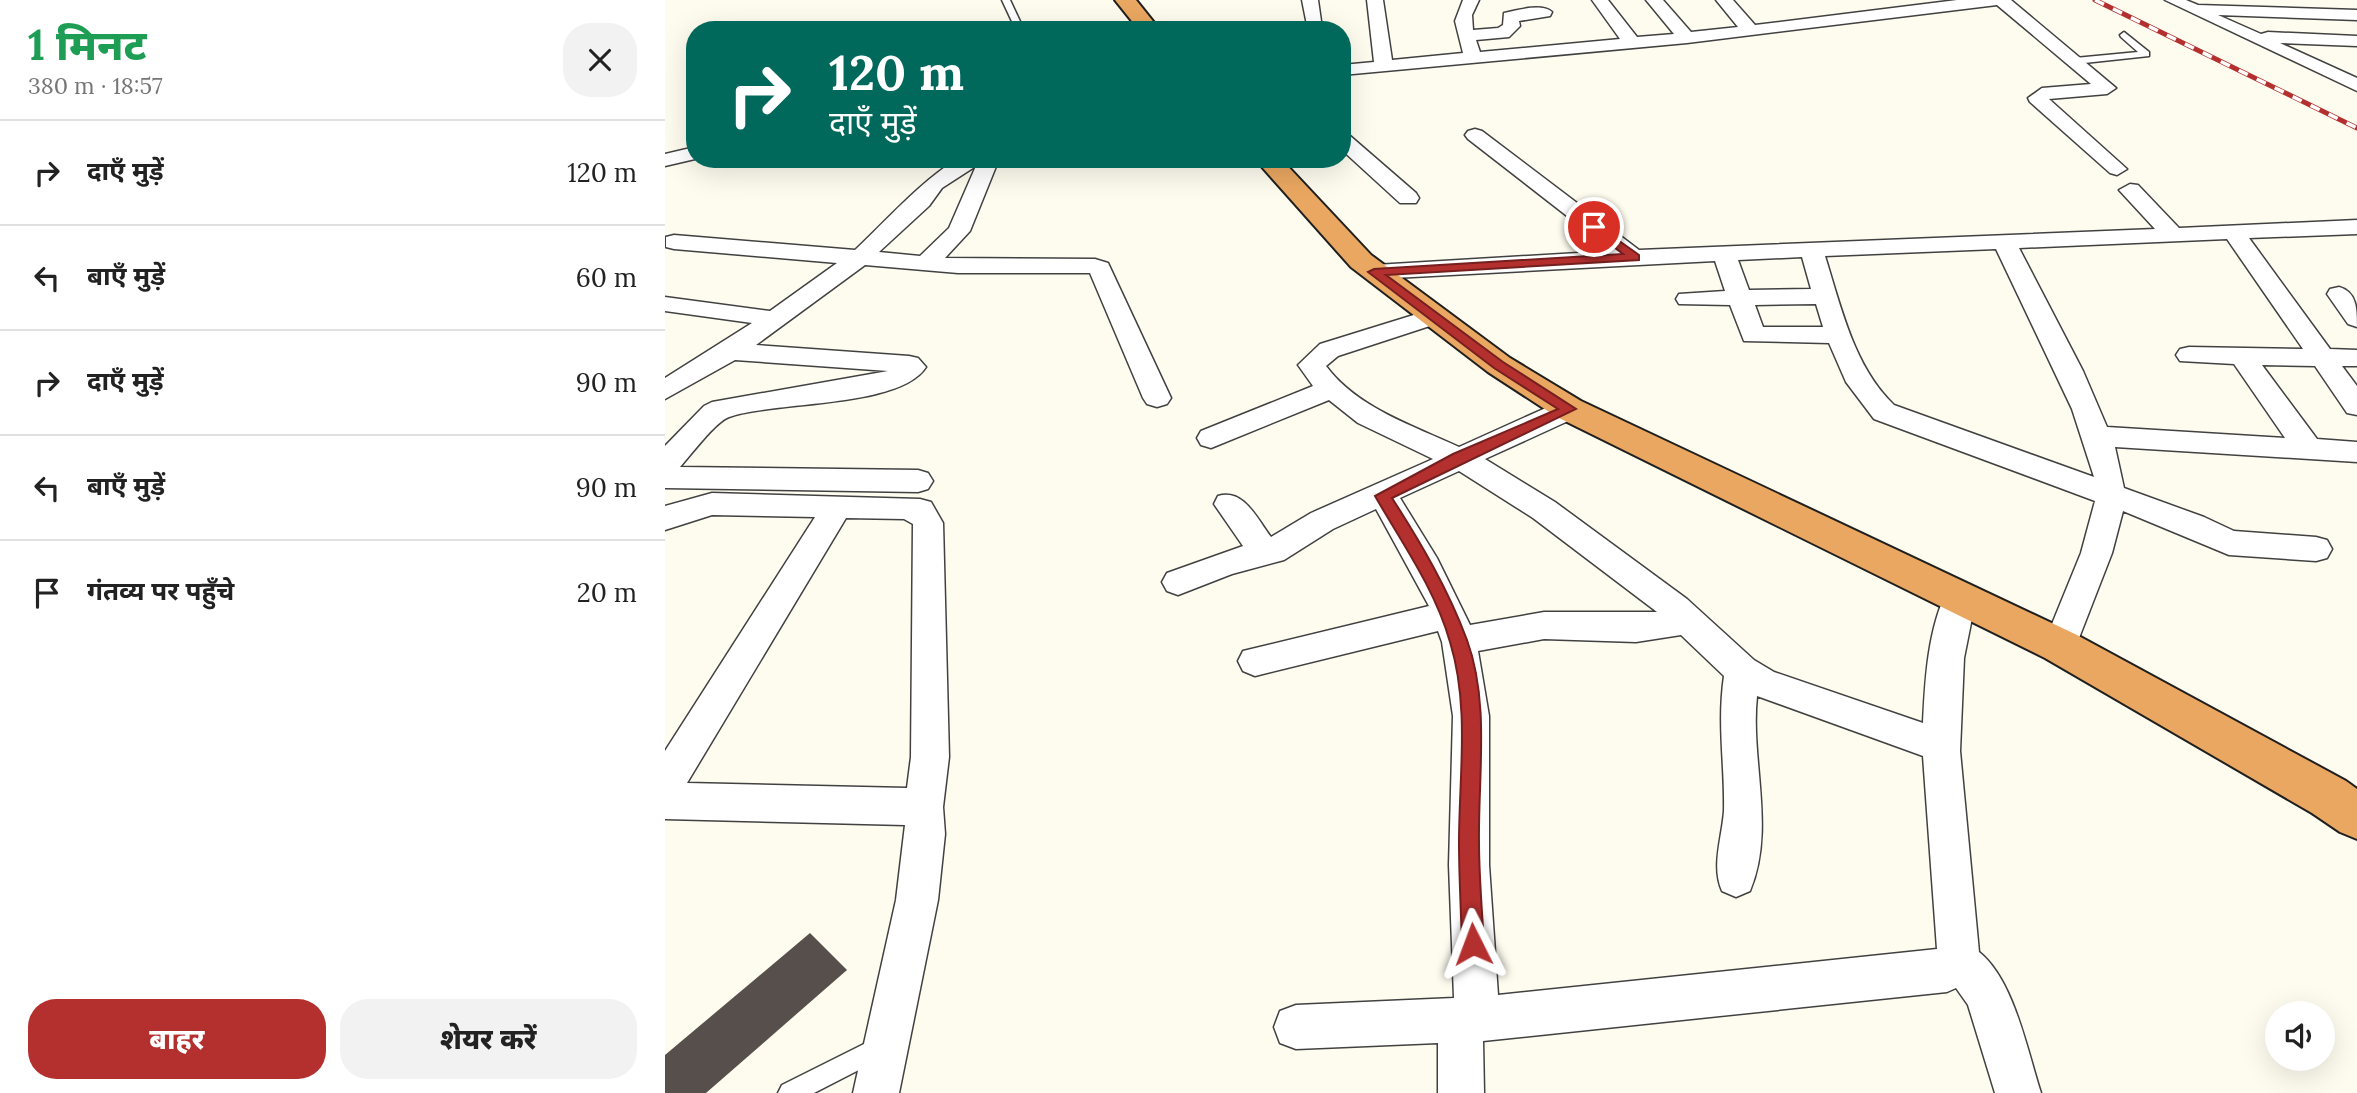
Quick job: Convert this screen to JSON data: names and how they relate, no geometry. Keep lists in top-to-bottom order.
{
  "page": {
    "heading": ["1 मिनट", "380 m · 18:57"],
    "turn": ["120 m", "दाएँ मुड़ें"],
    "list": [
      {
        "name": "दाएँ मुड़ें",
        "value": "120 m"
      },
      {
        "name": "बाएँ मुड़ें",
        "value": "60 m"
      },
      {
        "name": "दाएँ मुड़ें",
        "value": "90 m"
      },
      {
        "name": "बाएँ मुड़ें",
        "value": "90 m"
      },
      {
        "name": "गंतव्य पर पहुँचे",
        "value": "20 m"
      }
    ],
    "buttons": ["बाहर", "शेयर करें"]
  }
}
